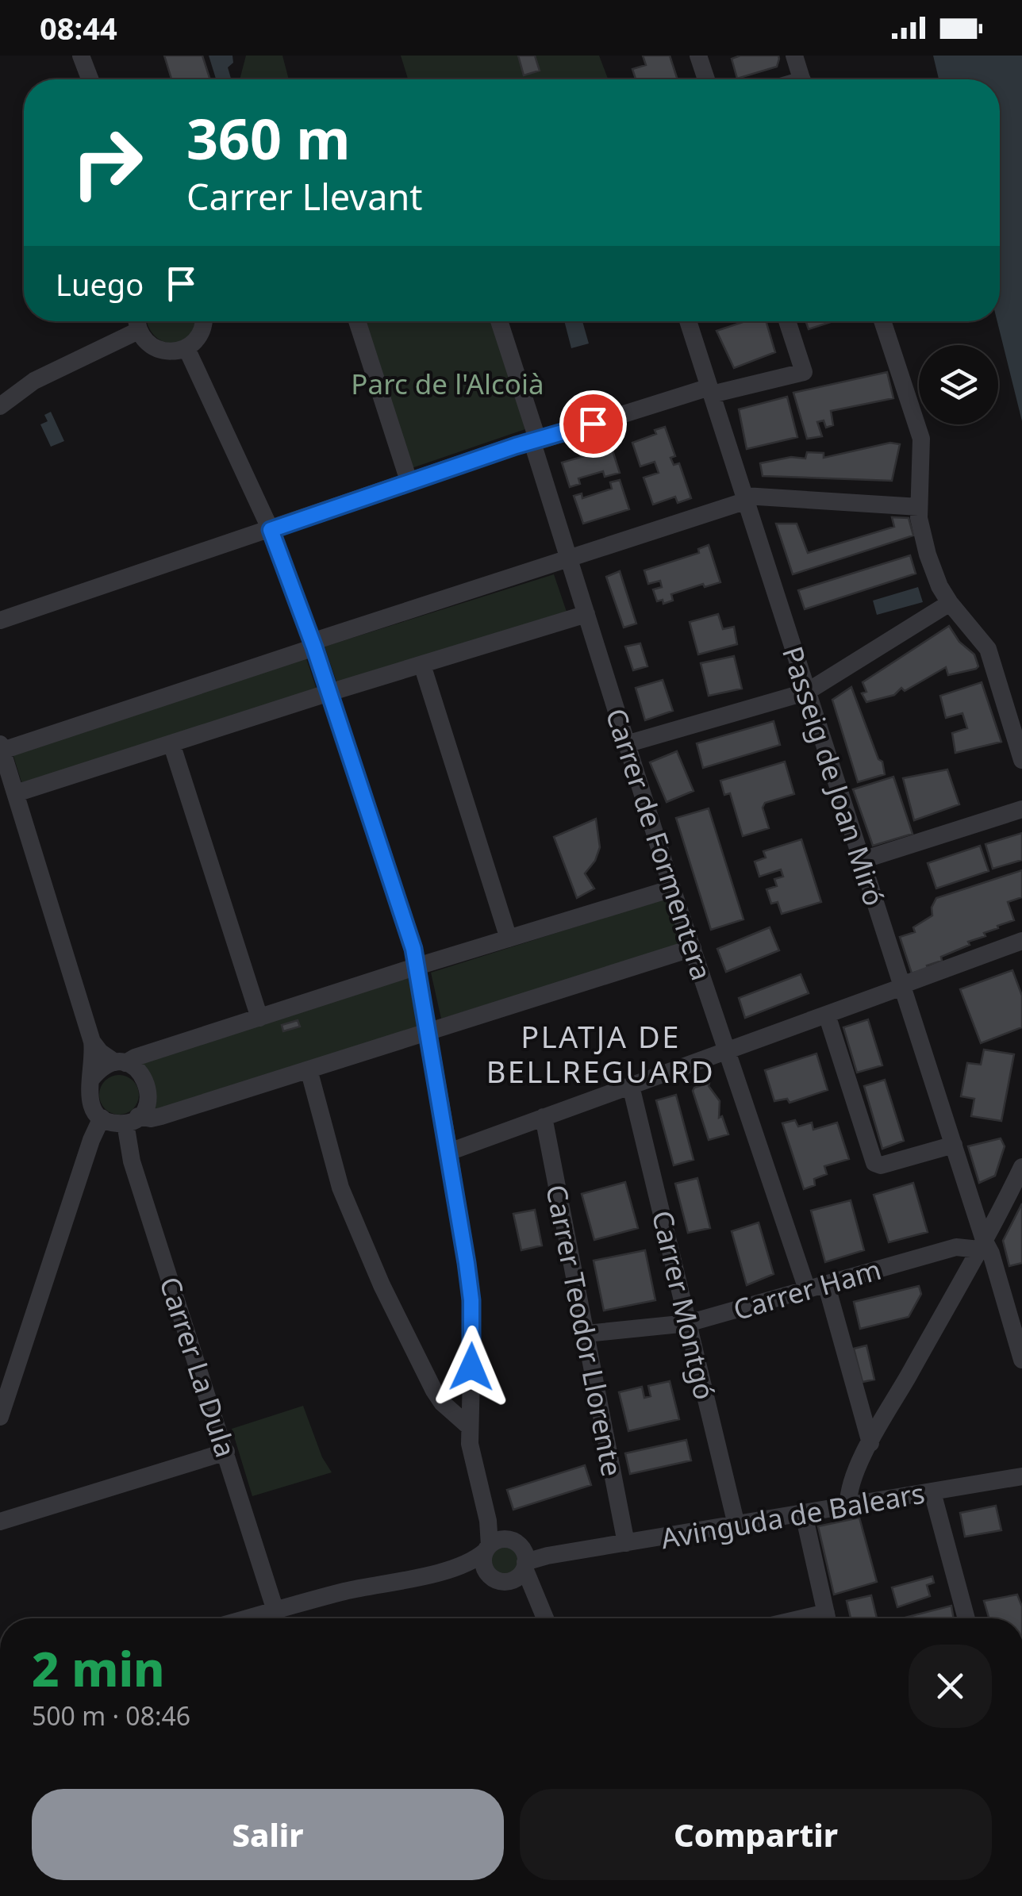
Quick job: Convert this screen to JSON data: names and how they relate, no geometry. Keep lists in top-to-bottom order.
{
  "streets": {
    "street": [
      "Passeig de Joan Miró",
      "Carrer de Formentera",
      "Carrer Ham",
      "Carrer Montgó",
      "Carrer Teodor Llorente",
      "Carrer La Dula",
      "Avinguda de Balears"
    ]
  },
  "crossings": [
    ["Passeig de Joan Miró", "Carrer Ham"],
    ["Carrer de Formentera", "Carrer Ham"],
    ["Carrer Ham", "Carrer Montgó"],
    ["Carrer Ham", "Carrer Teodor Llorente"],
    ["Carrer Montgó", "Avinguda de Balears"],
    ["Carrer Teodor Llorente", "Avinguda de Balears"]
  ],
  "districts": ["PLATJA DE BELLREGUARD"],
  "parks": ["Parc de l'Alcoià"],
  "page": {
    "status": "08:44",
    "turn": ["360 m", "Carrer Llevant"],
    "then": "Luego",
    "heading": ["2 min", "500 m · 08:46"],
    "buttons": ["Salir", "Compartir"]
  }
}
